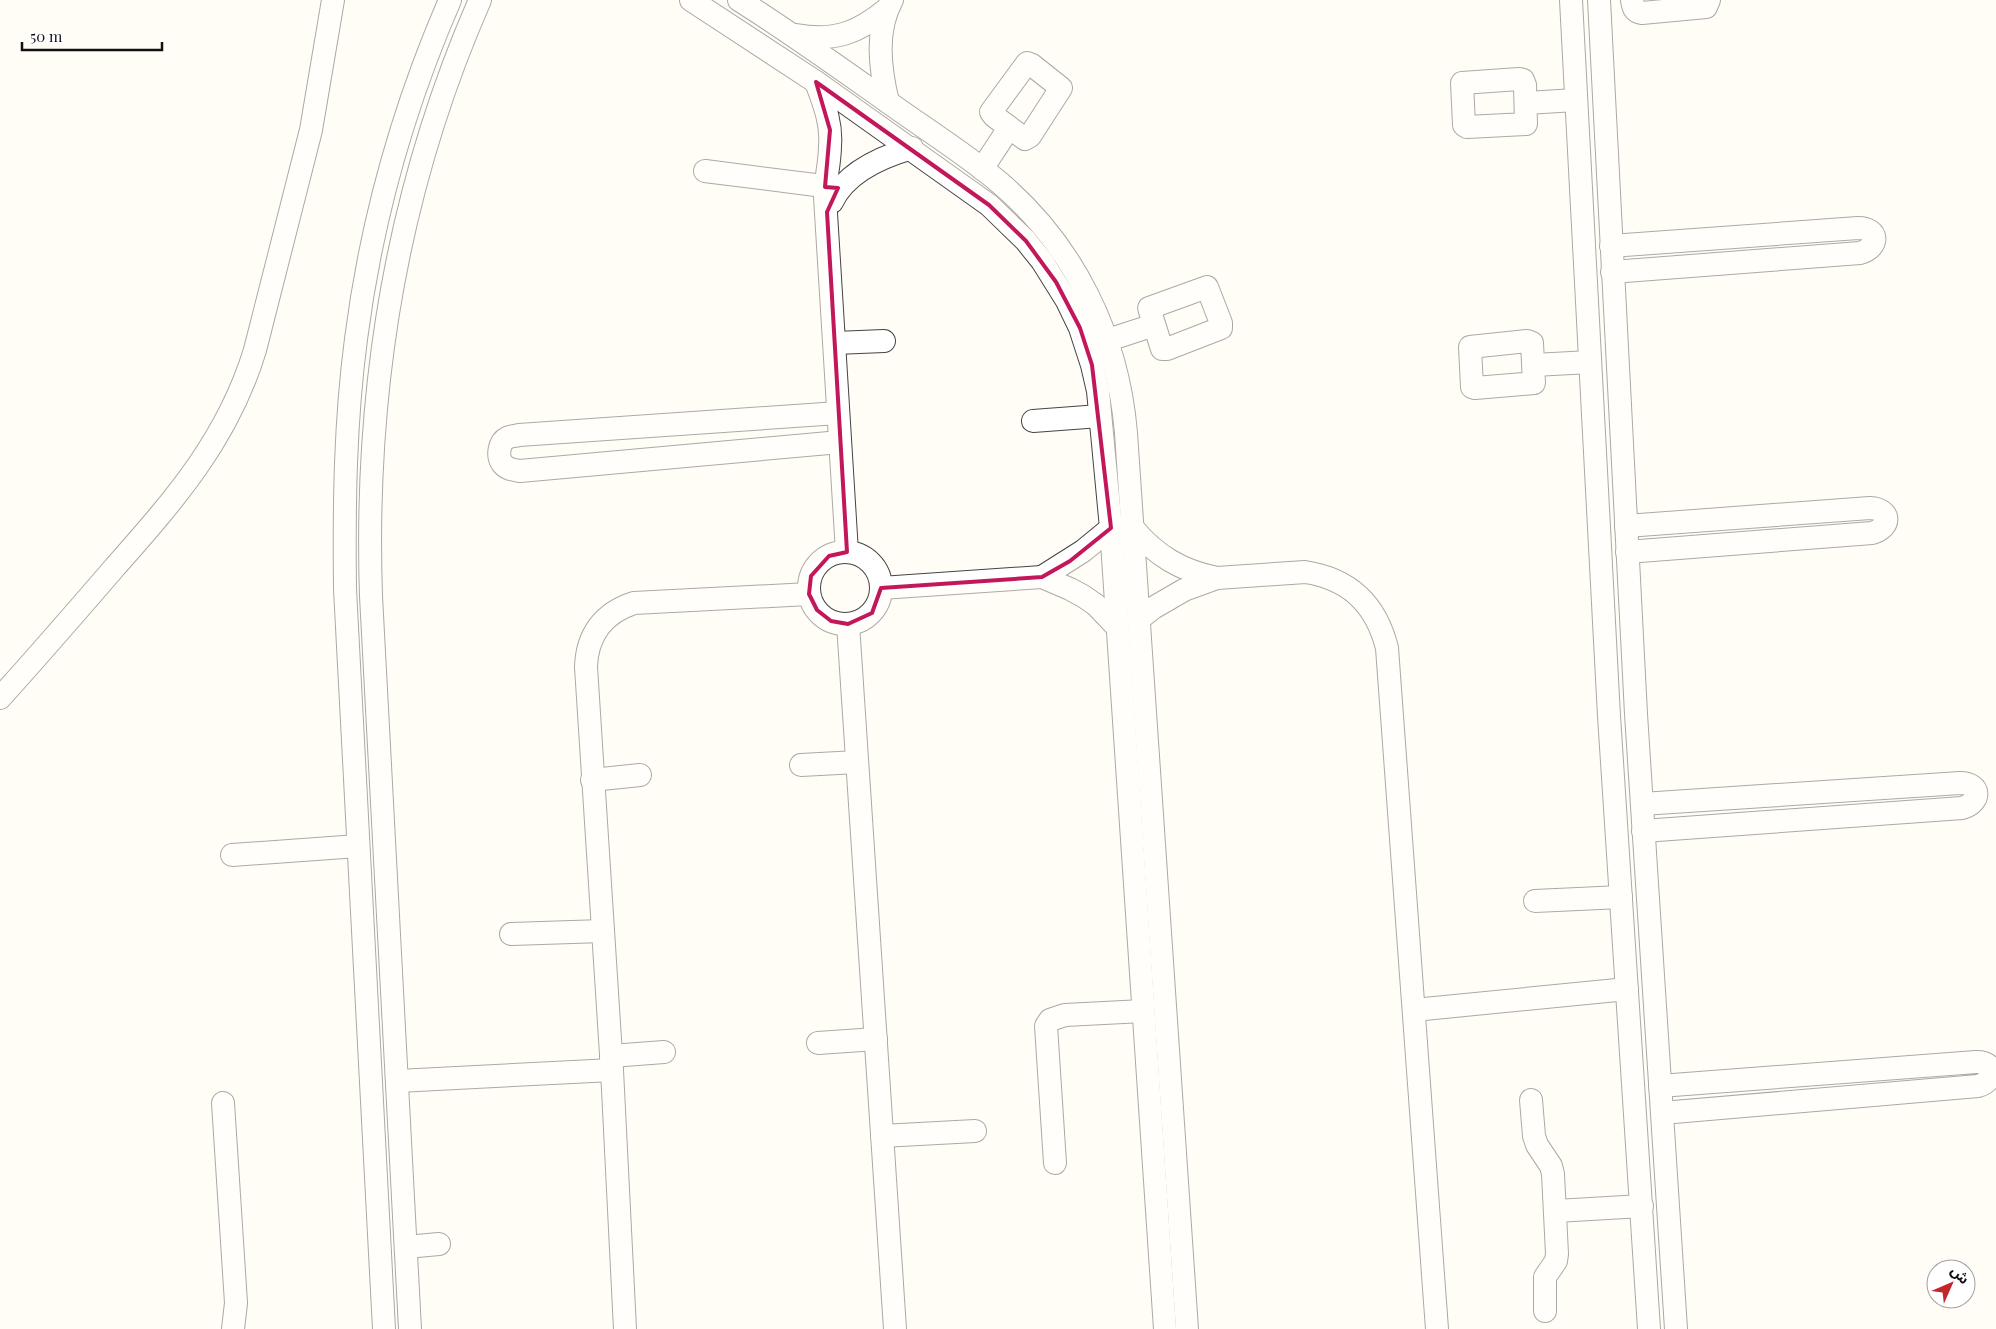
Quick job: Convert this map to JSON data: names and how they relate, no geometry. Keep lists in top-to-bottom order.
{
  "scale_bar": "50 m",
  "north": "top right"
}
